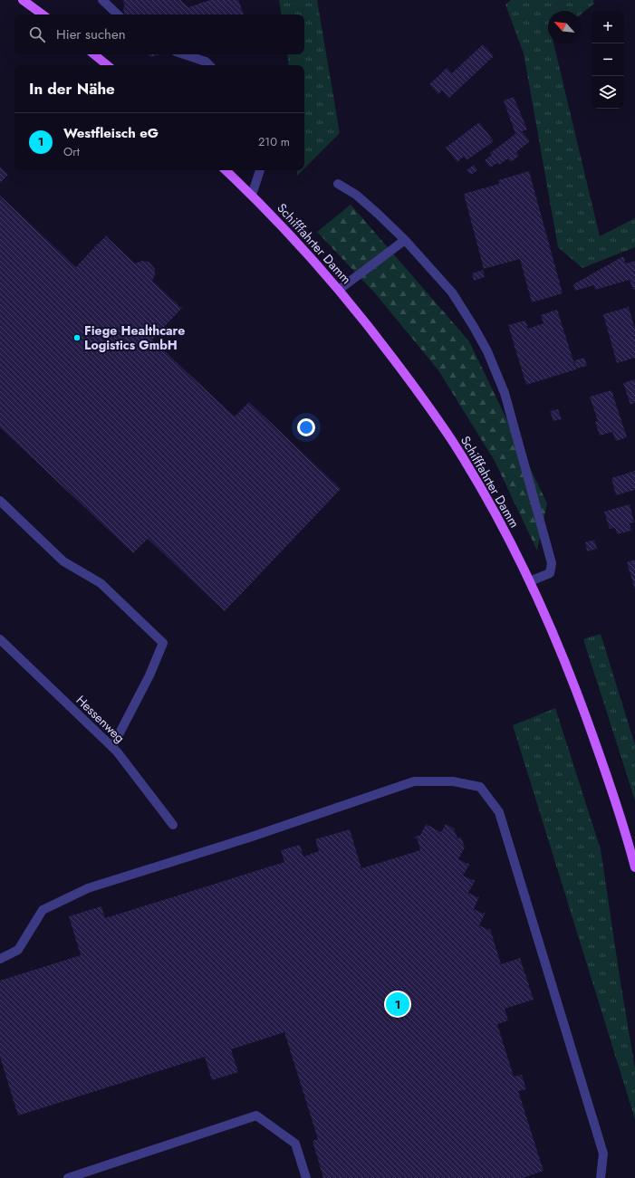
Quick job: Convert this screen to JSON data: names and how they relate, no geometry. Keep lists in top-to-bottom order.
{
  "streets": {
    "main road": ["Schifffahrter Damm"],
    "street": ["Hessenweg"]
  },
  "places": ["Fiege Healthcare Logistics GmbH"],
  "north": "top left",
  "page": {
    "map_buttons": ["+", "−"],
    "search": "Hier suchen",
    "heading": "In der Nähe",
    "list": [
      {
        "mark": "1",
        "name": "Westfleisch eG",
        "note": "Ort",
        "value": "210 m"
      }
    ],
    "pins": "1"
  }
}
